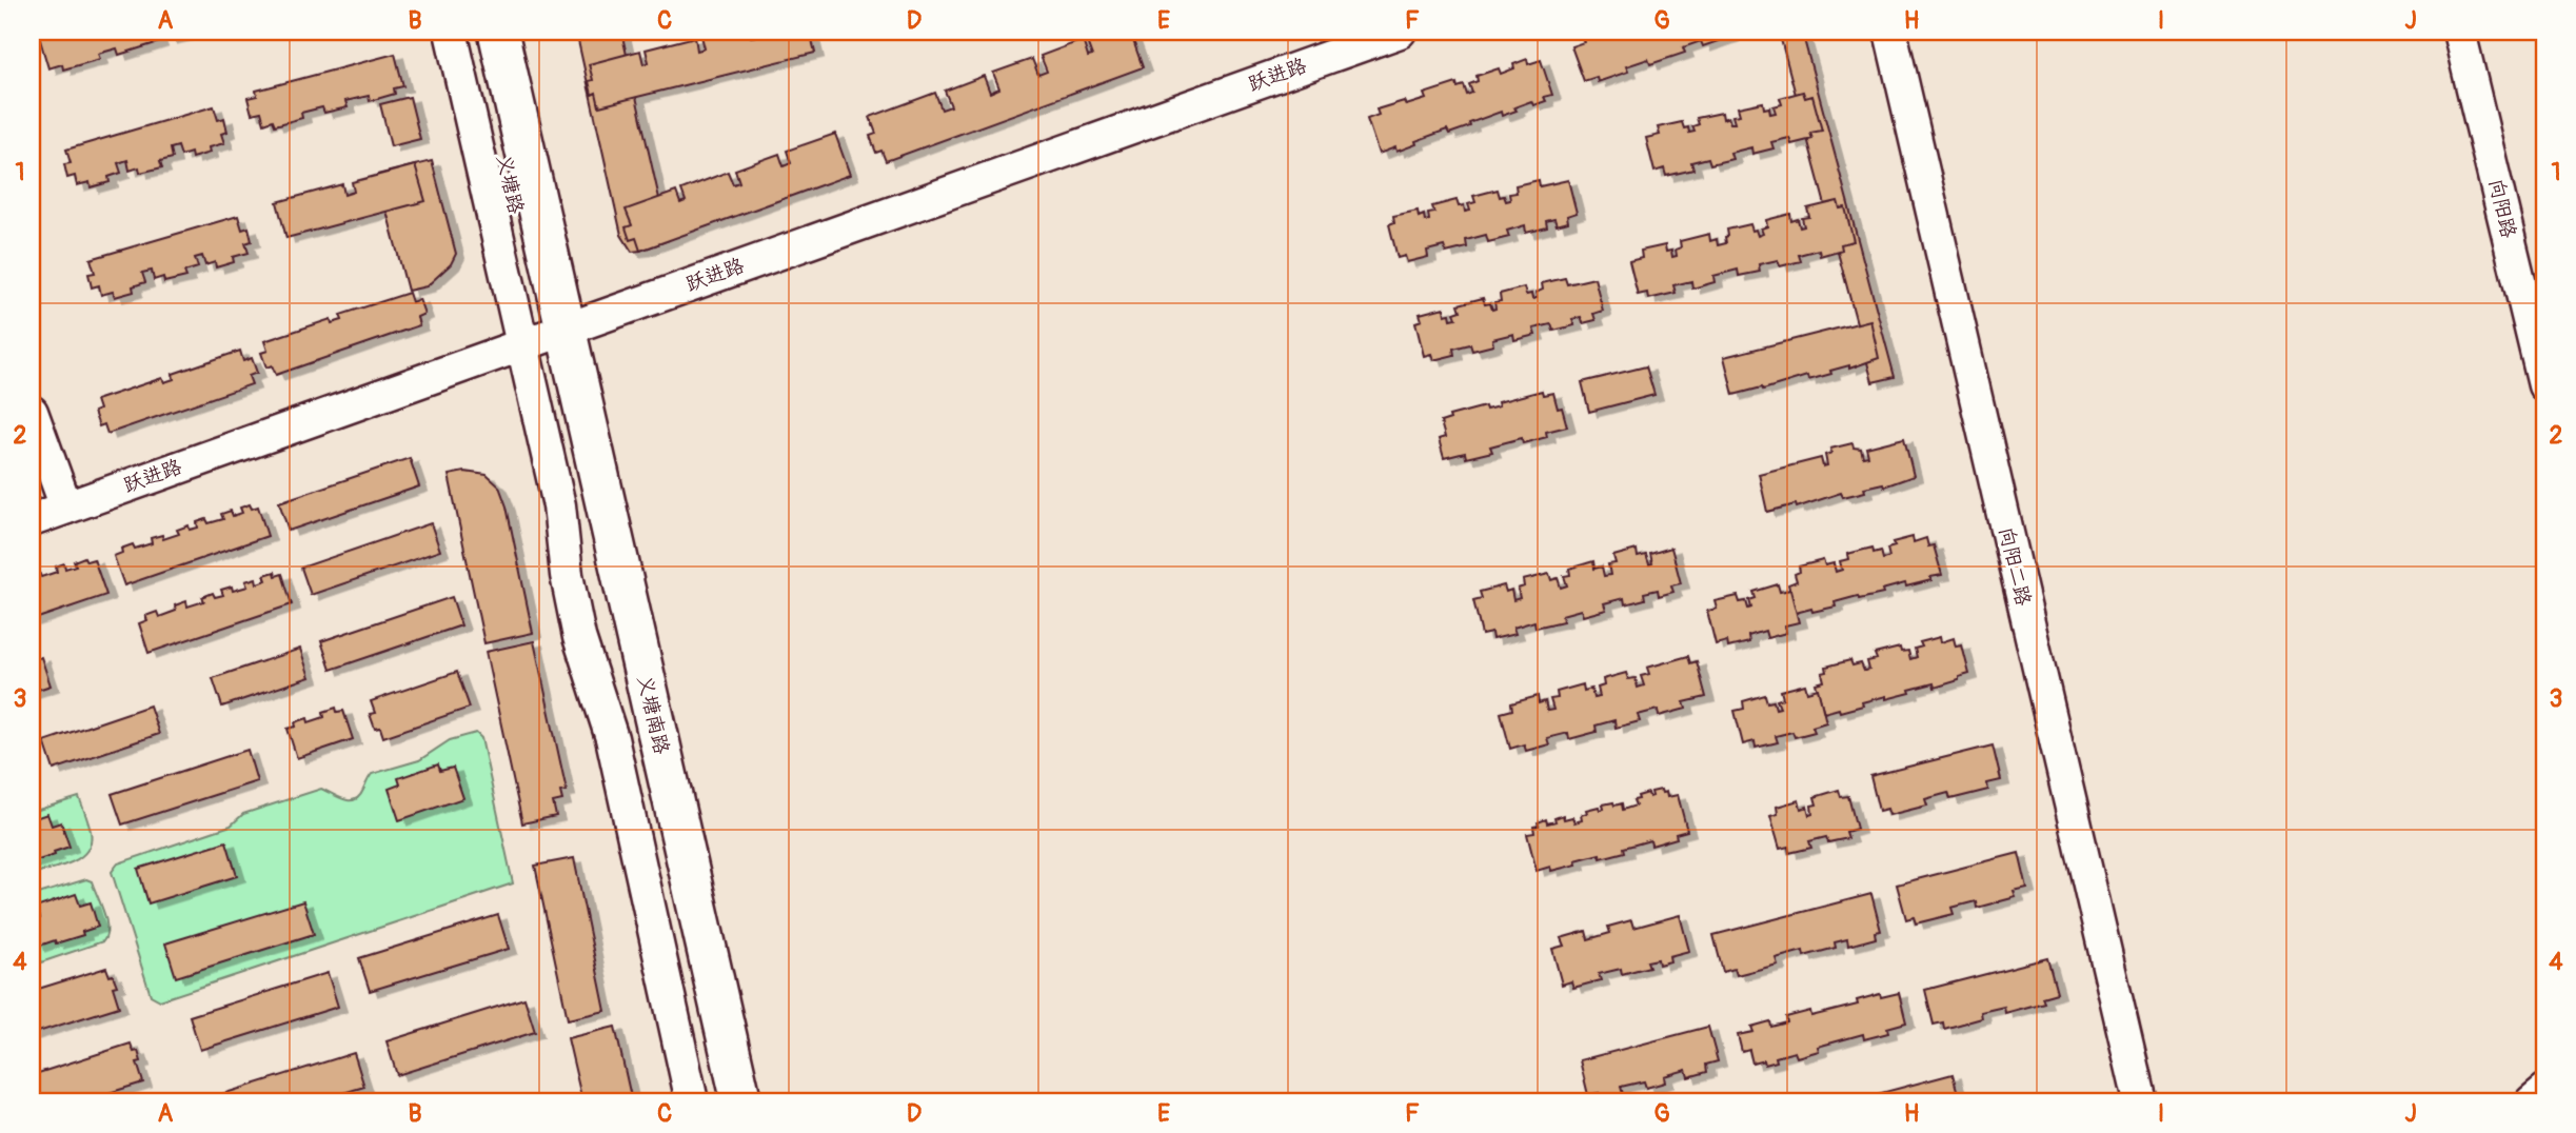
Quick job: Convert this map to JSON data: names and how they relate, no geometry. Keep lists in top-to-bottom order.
{
  "streets": {
    "main road": ["义塘路", "义塘南路"],
    "street": ["跃进路", "向阳路", "向阳二路"]
  },
  "crossings": [
    ["跃进路", "义塘路"],
    ["跃进路", "义塘南路"],
    ["义塘路", "义塘南路"]
  ],
  "grid": {
    "columns": [
      "A",
      "B",
      "C",
      "D",
      "E",
      "F",
      "G",
      "H",
      "I",
      "J"
    ],
    "rows": [
      "1",
      "2",
      "3",
      "4"
    ]
  }
}
